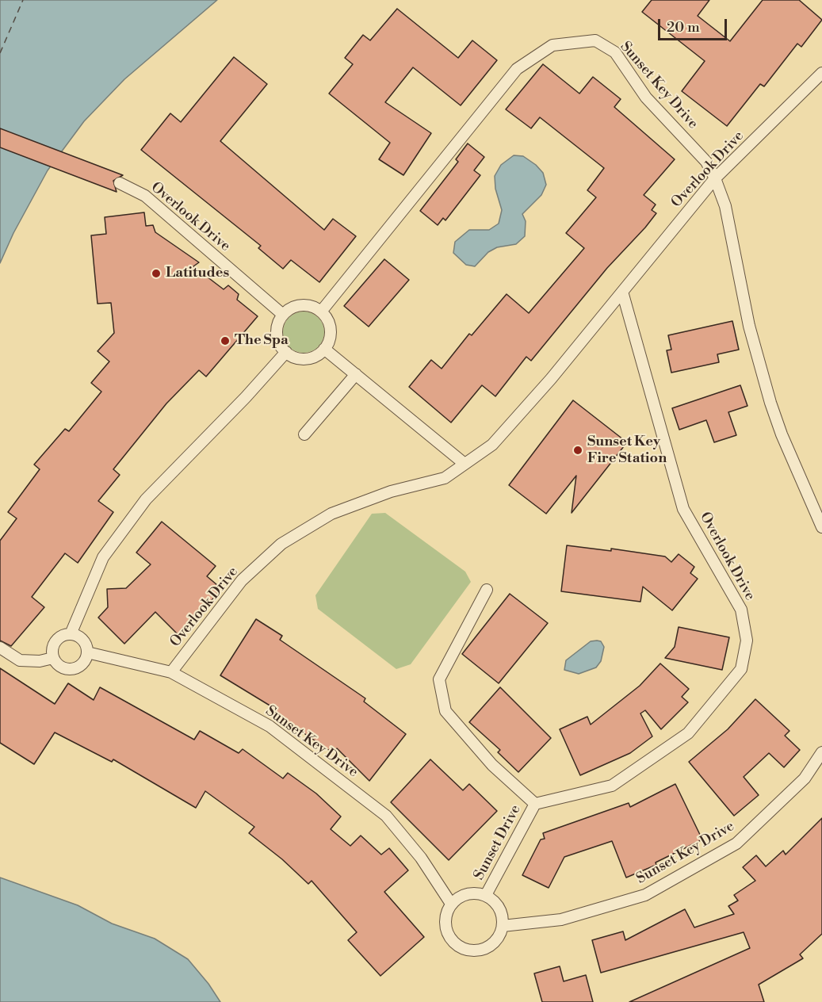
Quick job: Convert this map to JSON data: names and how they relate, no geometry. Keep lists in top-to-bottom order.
{
  "streets": {
    "lane": ["Sunset Key Drive", "Overlook Drive", "Sunset Drive"]
  },
  "crossings": [
    ["Sunset Key Drive", "Overlook Drive"],
    ["Sunset Key Drive", "Sunset Drive"],
    ["Overlook Drive", "Sunset Drive"]
  ],
  "places": ["Latitudes", "The Spa", "Sunset Key Fire Station"],
  "scale_bar": "20 m"
}
